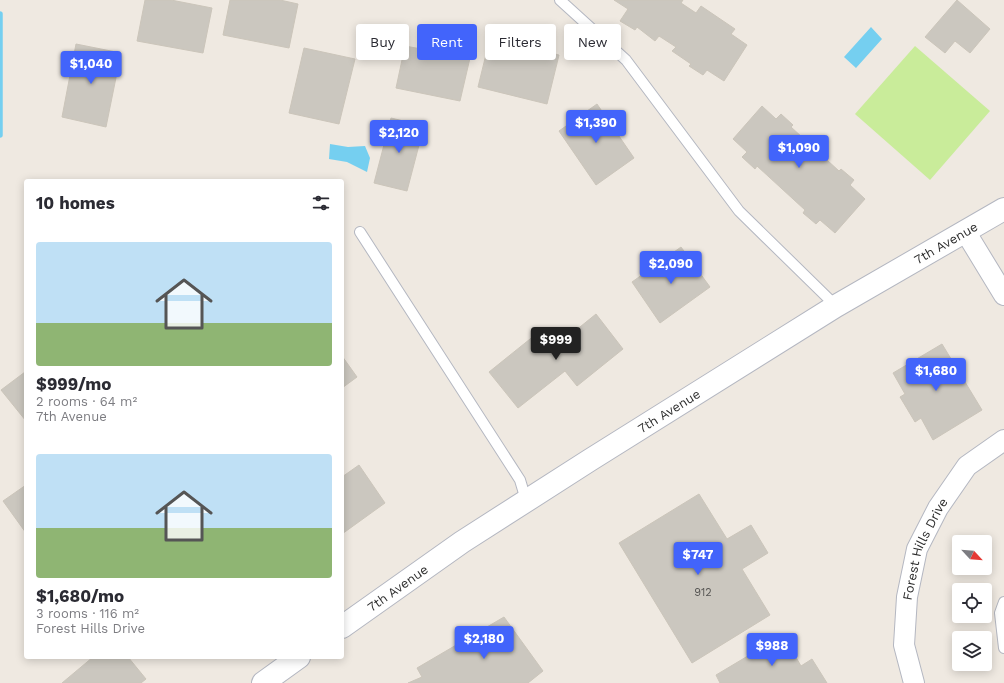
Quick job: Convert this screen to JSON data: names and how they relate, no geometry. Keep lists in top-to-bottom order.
{
  "streets": {
    "street": ["7th Avenue", "Forest Hills Drive"]
  },
  "house_numbers": ["912"],
  "north": "bottom right",
  "page": {
    "chip": [
      "Buy",
      "Rent",
      "Filters",
      "New"
    ],
    "price": [
      "$1,040",
      "$1,390",
      "$2,120",
      "$1,090",
      "$2,090",
      "$999",
      "$1,680",
      "$747",
      "$2,180",
      "$988"
    ],
    "heading": "10 homes",
    "list": [
      {
        "name": "$999/mo",
        "note": "2 rooms · 64 m² · 7th Avenue"
      },
      {
        "name": "$1,680/mo",
        "note": "3 rooms · 116 m² · Forest Hills Drive"
      }
    ]
  }
}
